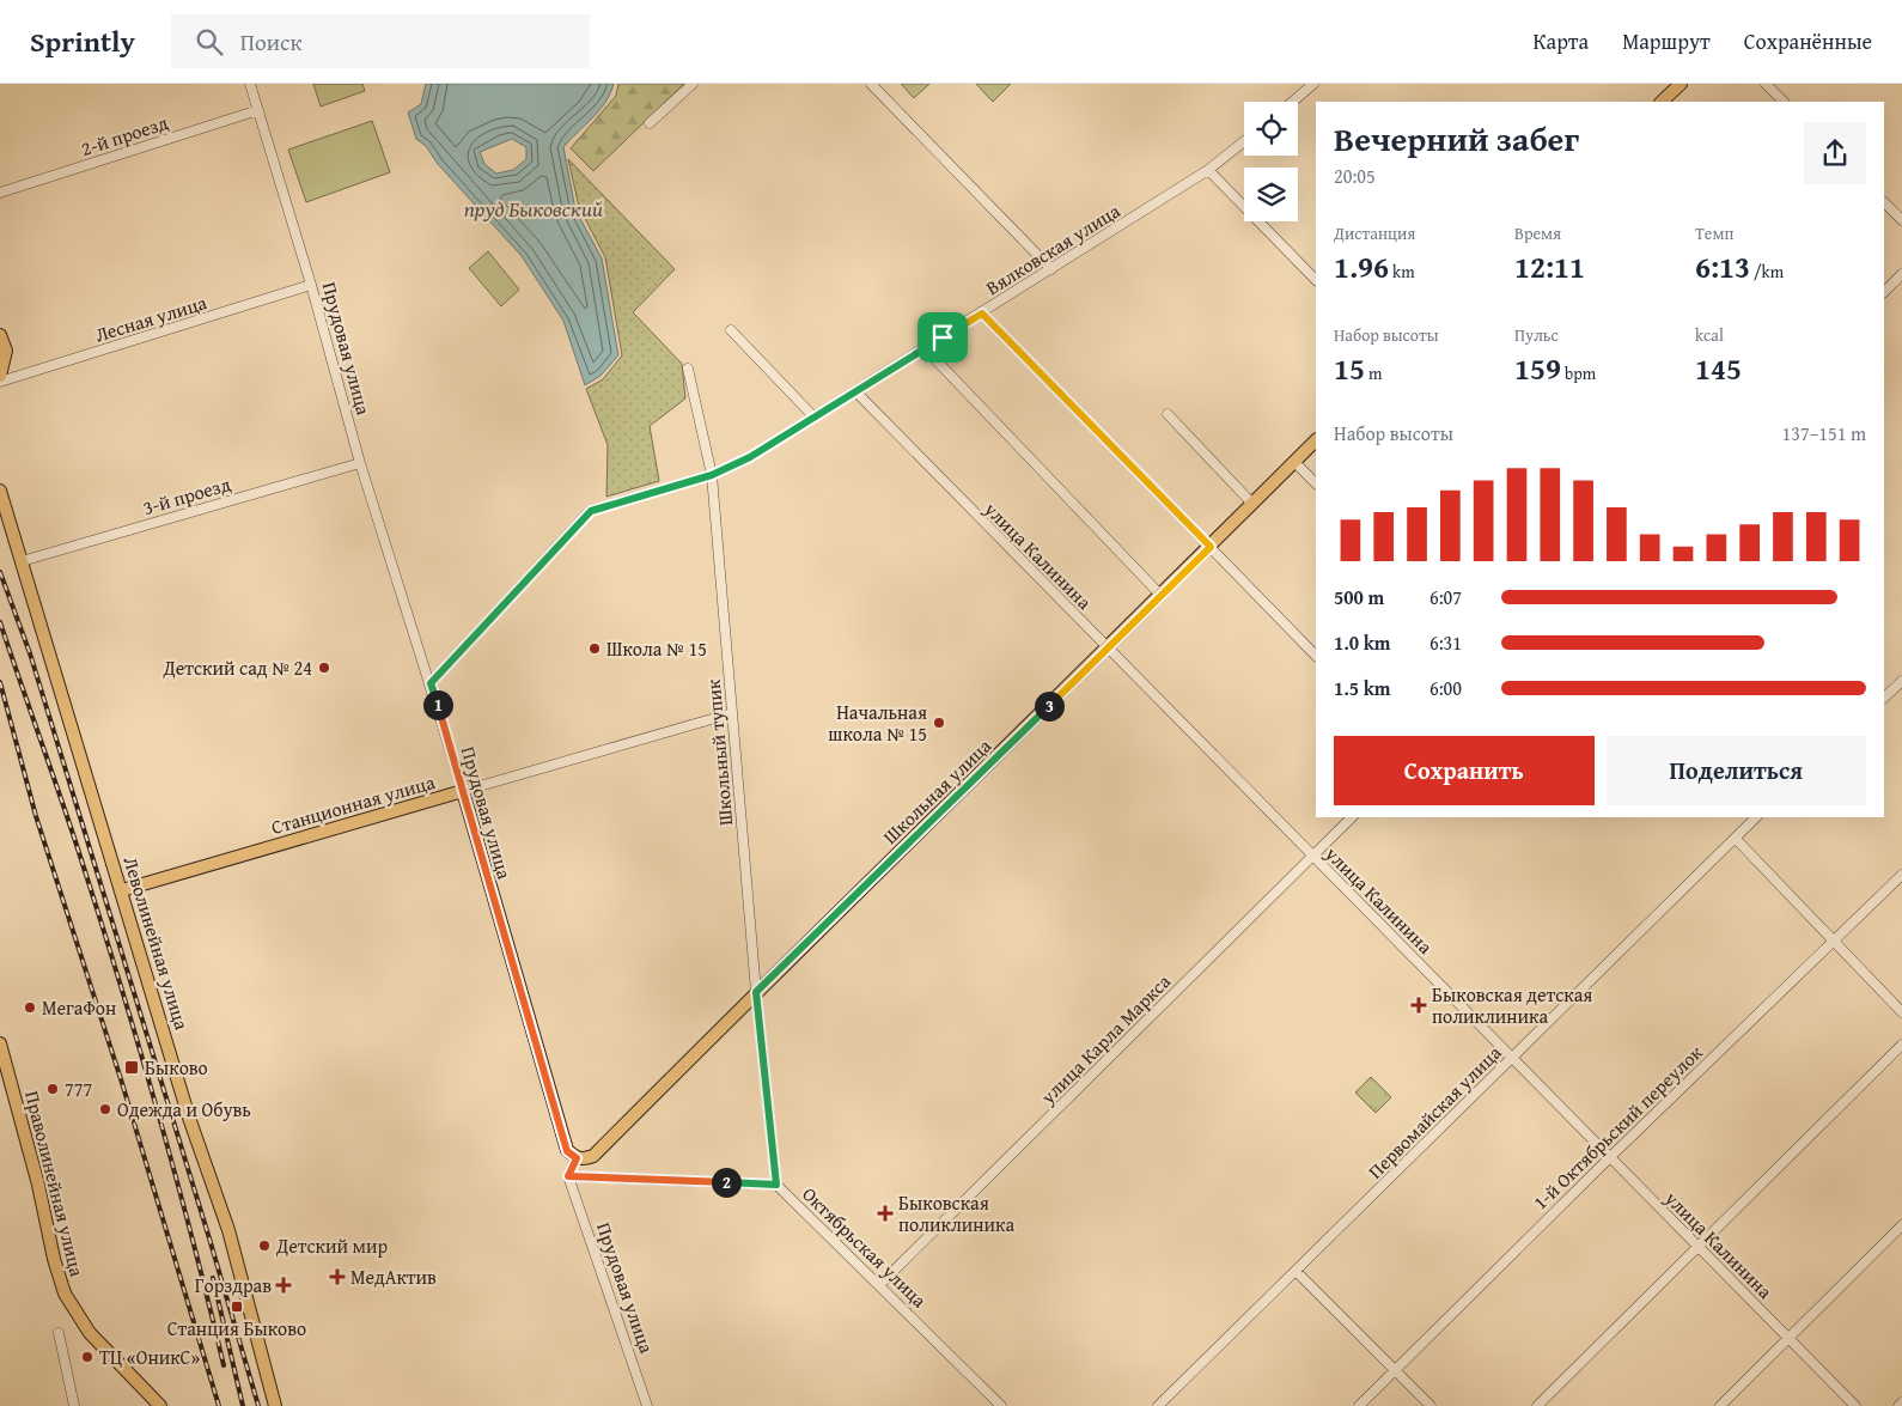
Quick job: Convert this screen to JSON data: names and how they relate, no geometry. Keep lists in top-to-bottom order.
{
  "streets": {
    "main road": [
      "Прудовая улица",
      "Школьная улица",
      "Станционная улица",
      "Леволинейная улица",
      "Праволинейная улица"
    ],
    "street": [
      "2-й проезд",
      "Вялковская улица",
      "Лесная улица",
      "3-й проезд",
      "улица Калинина",
      "Школьный тупик",
      "улица Карла Маркса",
      "Первомайская улица",
      "1-й Октябрьский переулок",
      "Октябрьская улица"
    ]
  },
  "crossings": [
    ["2-й проезд", "Прудовая улица"],
    ["Вялковская улица", "Прудовая улица"],
    ["Вялковская улица", "улица Калинина"],
    ["Вялковская улица", "Школьный тупик"],
    ["Лесная улица", "Прудовая улица"],
    ["Прудовая улица", "3-й проезд"],
    ["Прудовая улица", "Школьная улица"],
    ["Прудовая улица", "Станционная улица"],
    ["Прудовая улица", "Октябрьская улица"],
    ["3-й проезд", "Леволинейная улица"],
    ["улица Калинина", "Школьная улица"],
    ["улица Калинина", "улица Карла Маркса"],
    ["улица Калинина", "Первомайская улица"],
    ["улица Калинина", "1-й Октябрьский переулок"],
    ["Школьный тупик", "Школьная улица"],
    ["Школьный тупик", "Станционная улица"],
    ["Школьный тупик", "Октябрьская улица"],
    ["Станционная улица", "Леволинейная улица"],
    ["улица Карла Маркса", "Октябрьская улица"]
  ],
  "water": ["пруд Быковский"],
  "places": {
    "other": [
      "Школа № 15",
      "Детский сад № 24",
      "Начальная школа № 15",
      "МегаФон",
      "777",
      "Одежда и Обувь",
      "Детский мир",
      "ТЦ «ОникС»"
    ],
    "health": [
      "Быковская детская поликлиника",
      "Быковская поликлиника",
      "МедАктив",
      "Горздрав"
    ],
    "transit": ["Быково", "Станция Быково"]
  },
  "page": {
    "header": "Sprintly",
    "search": "Поиск",
    "nav": ["Карта", "Маршрут", "Сохранённые"],
    "heading": ["Вечерний забег", "20:05"],
    "stats": [
      ["Дистанция", "1.96 km"],
      ["Время", "12:11"],
      ["Темп", "6:13 /km"],
      ["Набор высоты", "15 m"],
      ["Пульс", "159 bpm"],
      ["kcal", "145"]
    ],
    "chart": ["Набор высоты", "137–151 m"],
    "list": [
      {
        "name": "500 m",
        "note": "6:07"
      },
      {
        "name": "1.0 km",
        "note": "6:31"
      },
      {
        "name": "1.5 km",
        "note": "6:00"
      }
    ],
    "pins": ["1", "3", "2"],
    "buttons": ["Сохранить", "Поделиться"]
  }
}
